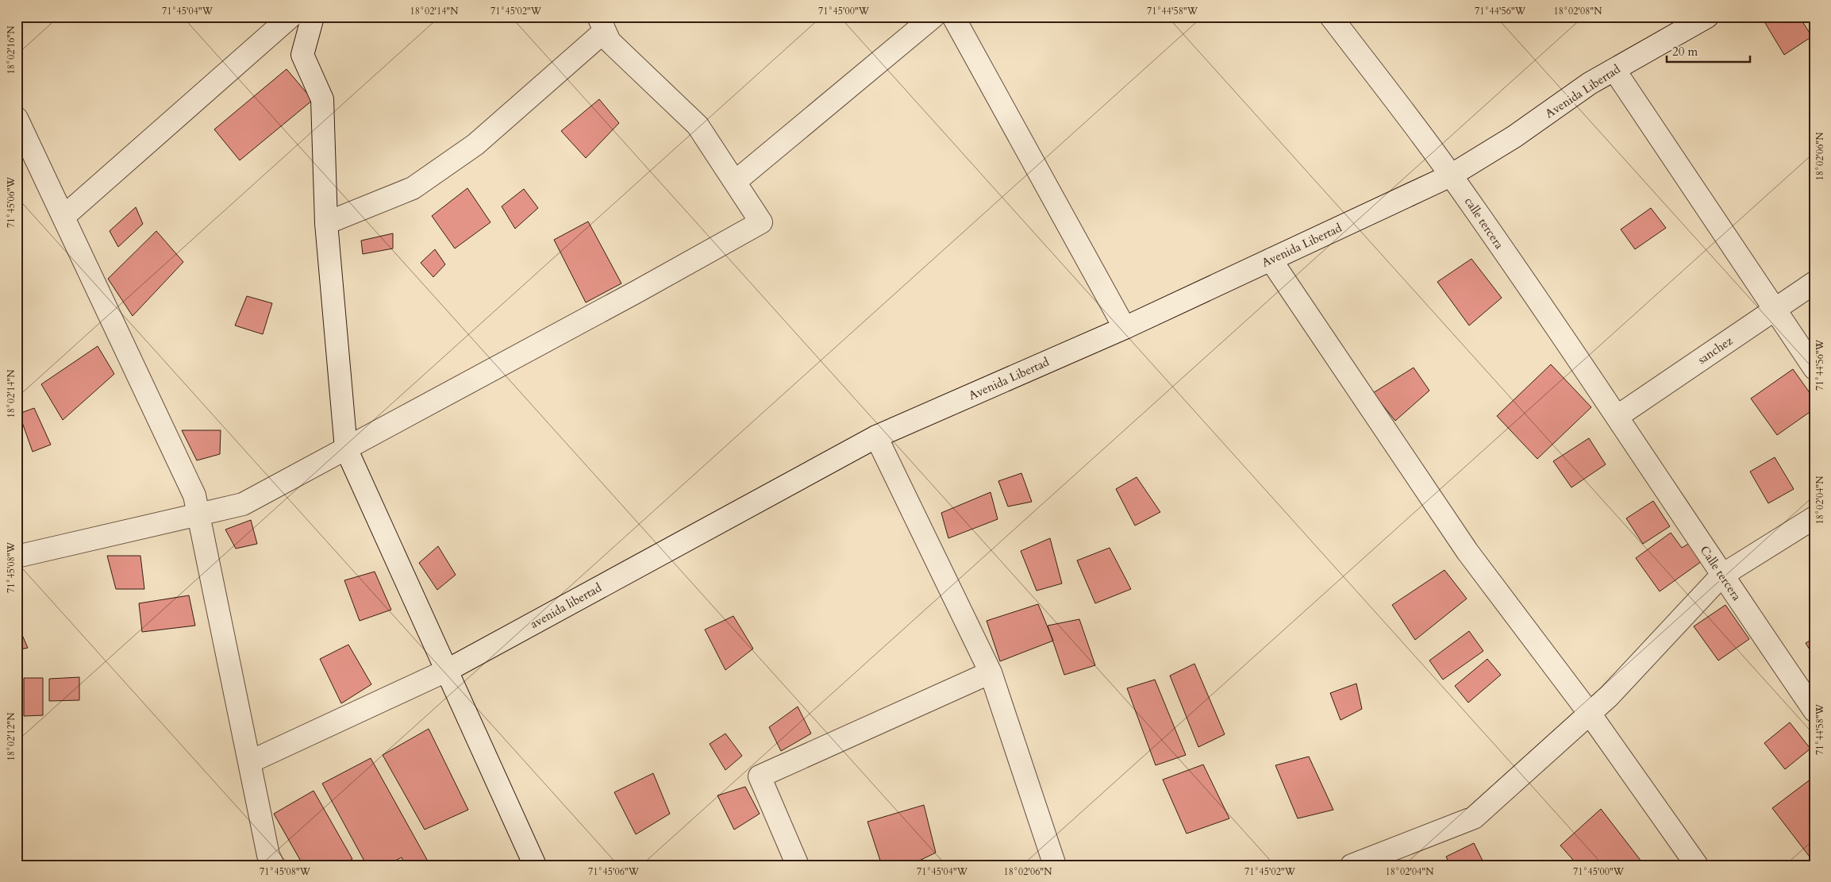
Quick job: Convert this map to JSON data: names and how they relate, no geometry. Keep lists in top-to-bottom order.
{
  "streets": {
    "street": [
      "Avenida Libertad",
      "calle tercera",
      "sanchez",
      "Calle tercera",
      "avenida libertad"
    ]
  },
  "crossings": [
    ["Avenida Libertad", "calle tercera"],
    ["Avenida Libertad", "avenida libertad"],
    ["calle tercera", "sanchez"],
    ["calle tercera", "Calle tercera"]
  ],
  "scale_bar": "20 m",
  "coordinates": [
    "71°45'04\"W",
    "18°02'14\"N",
    "71°45'02\"W",
    "71°45'00\"W",
    "71°44'58\"W",
    "71°44'56\"W",
    "18°02'08\"N",
    "18°02'16\"N",
    "18°02'06\"N",
    "71°45'06\"W",
    "18°02'04\"N",
    "71°45'08\"W",
    "18°02'12\"N"
  ]
}
